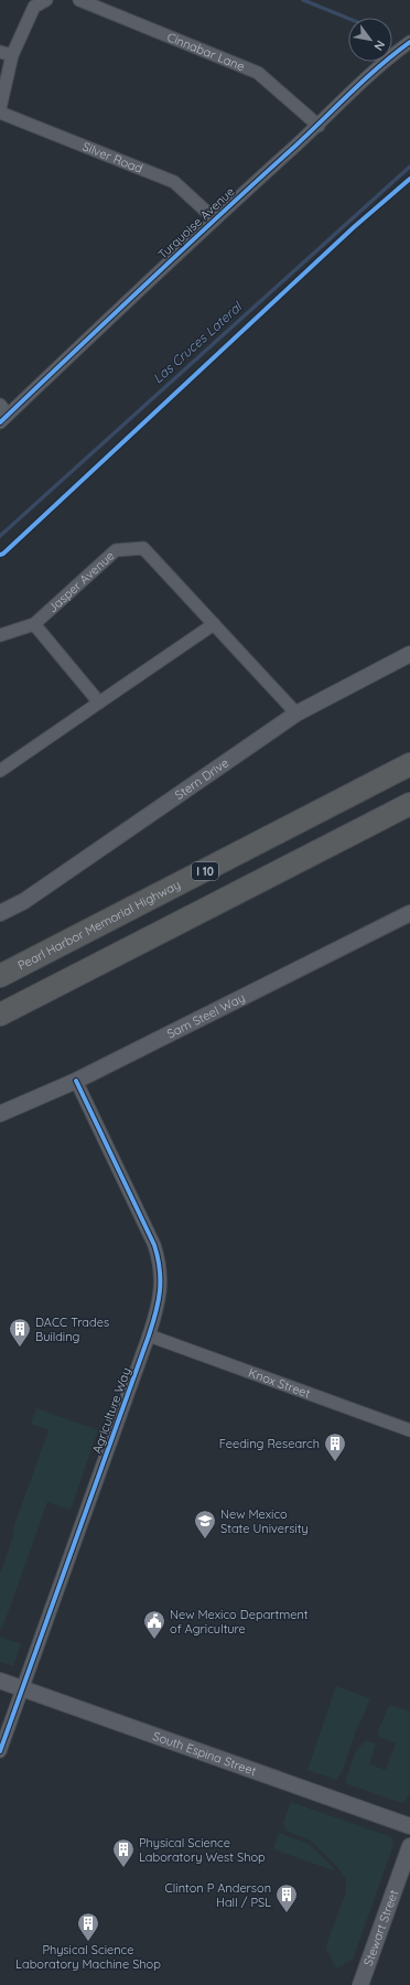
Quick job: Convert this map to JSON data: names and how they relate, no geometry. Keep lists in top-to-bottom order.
{
  "streets": {
    "highway": ["I 10", "Pearl Harbor Memorial Highway"],
    "street": [
      "Cinnabar Lane",
      "Silver Road",
      "Turquoise Avenue",
      "Jasper Avenue",
      "Stern Drive",
      "Sam Steel Way",
      "Knox Street",
      "Agriculture Way",
      "South Espina Street",
      "Stewart Street"
    ]
  },
  "crossings": [
    ["Cinnabar Lane", "Turquoise Avenue"],
    ["Silver Road", "Turquoise Avenue"],
    ["Jasper Avenue", "Stern Drive"],
    ["Sam Steel Way", "Agriculture Way"],
    ["Knox Street", "Agriculture Way"],
    ["Agriculture Way", "South Espina Street"]
  ],
  "water": ["Las Cruces Lateral"],
  "places": {
    "building": [
      "DACC Trades Building",
      "Feeding Research",
      "Physical Science Laboratory West Shop",
      "Clinton P Anderson Hall / PSL",
      "Physical Science Laboratory Machine Shop"
    ],
    "school or university": ["New Mexico State University"],
    "public building": ["New Mexico Department of Agriculture"]
  },
  "north": "bottom right"
}
